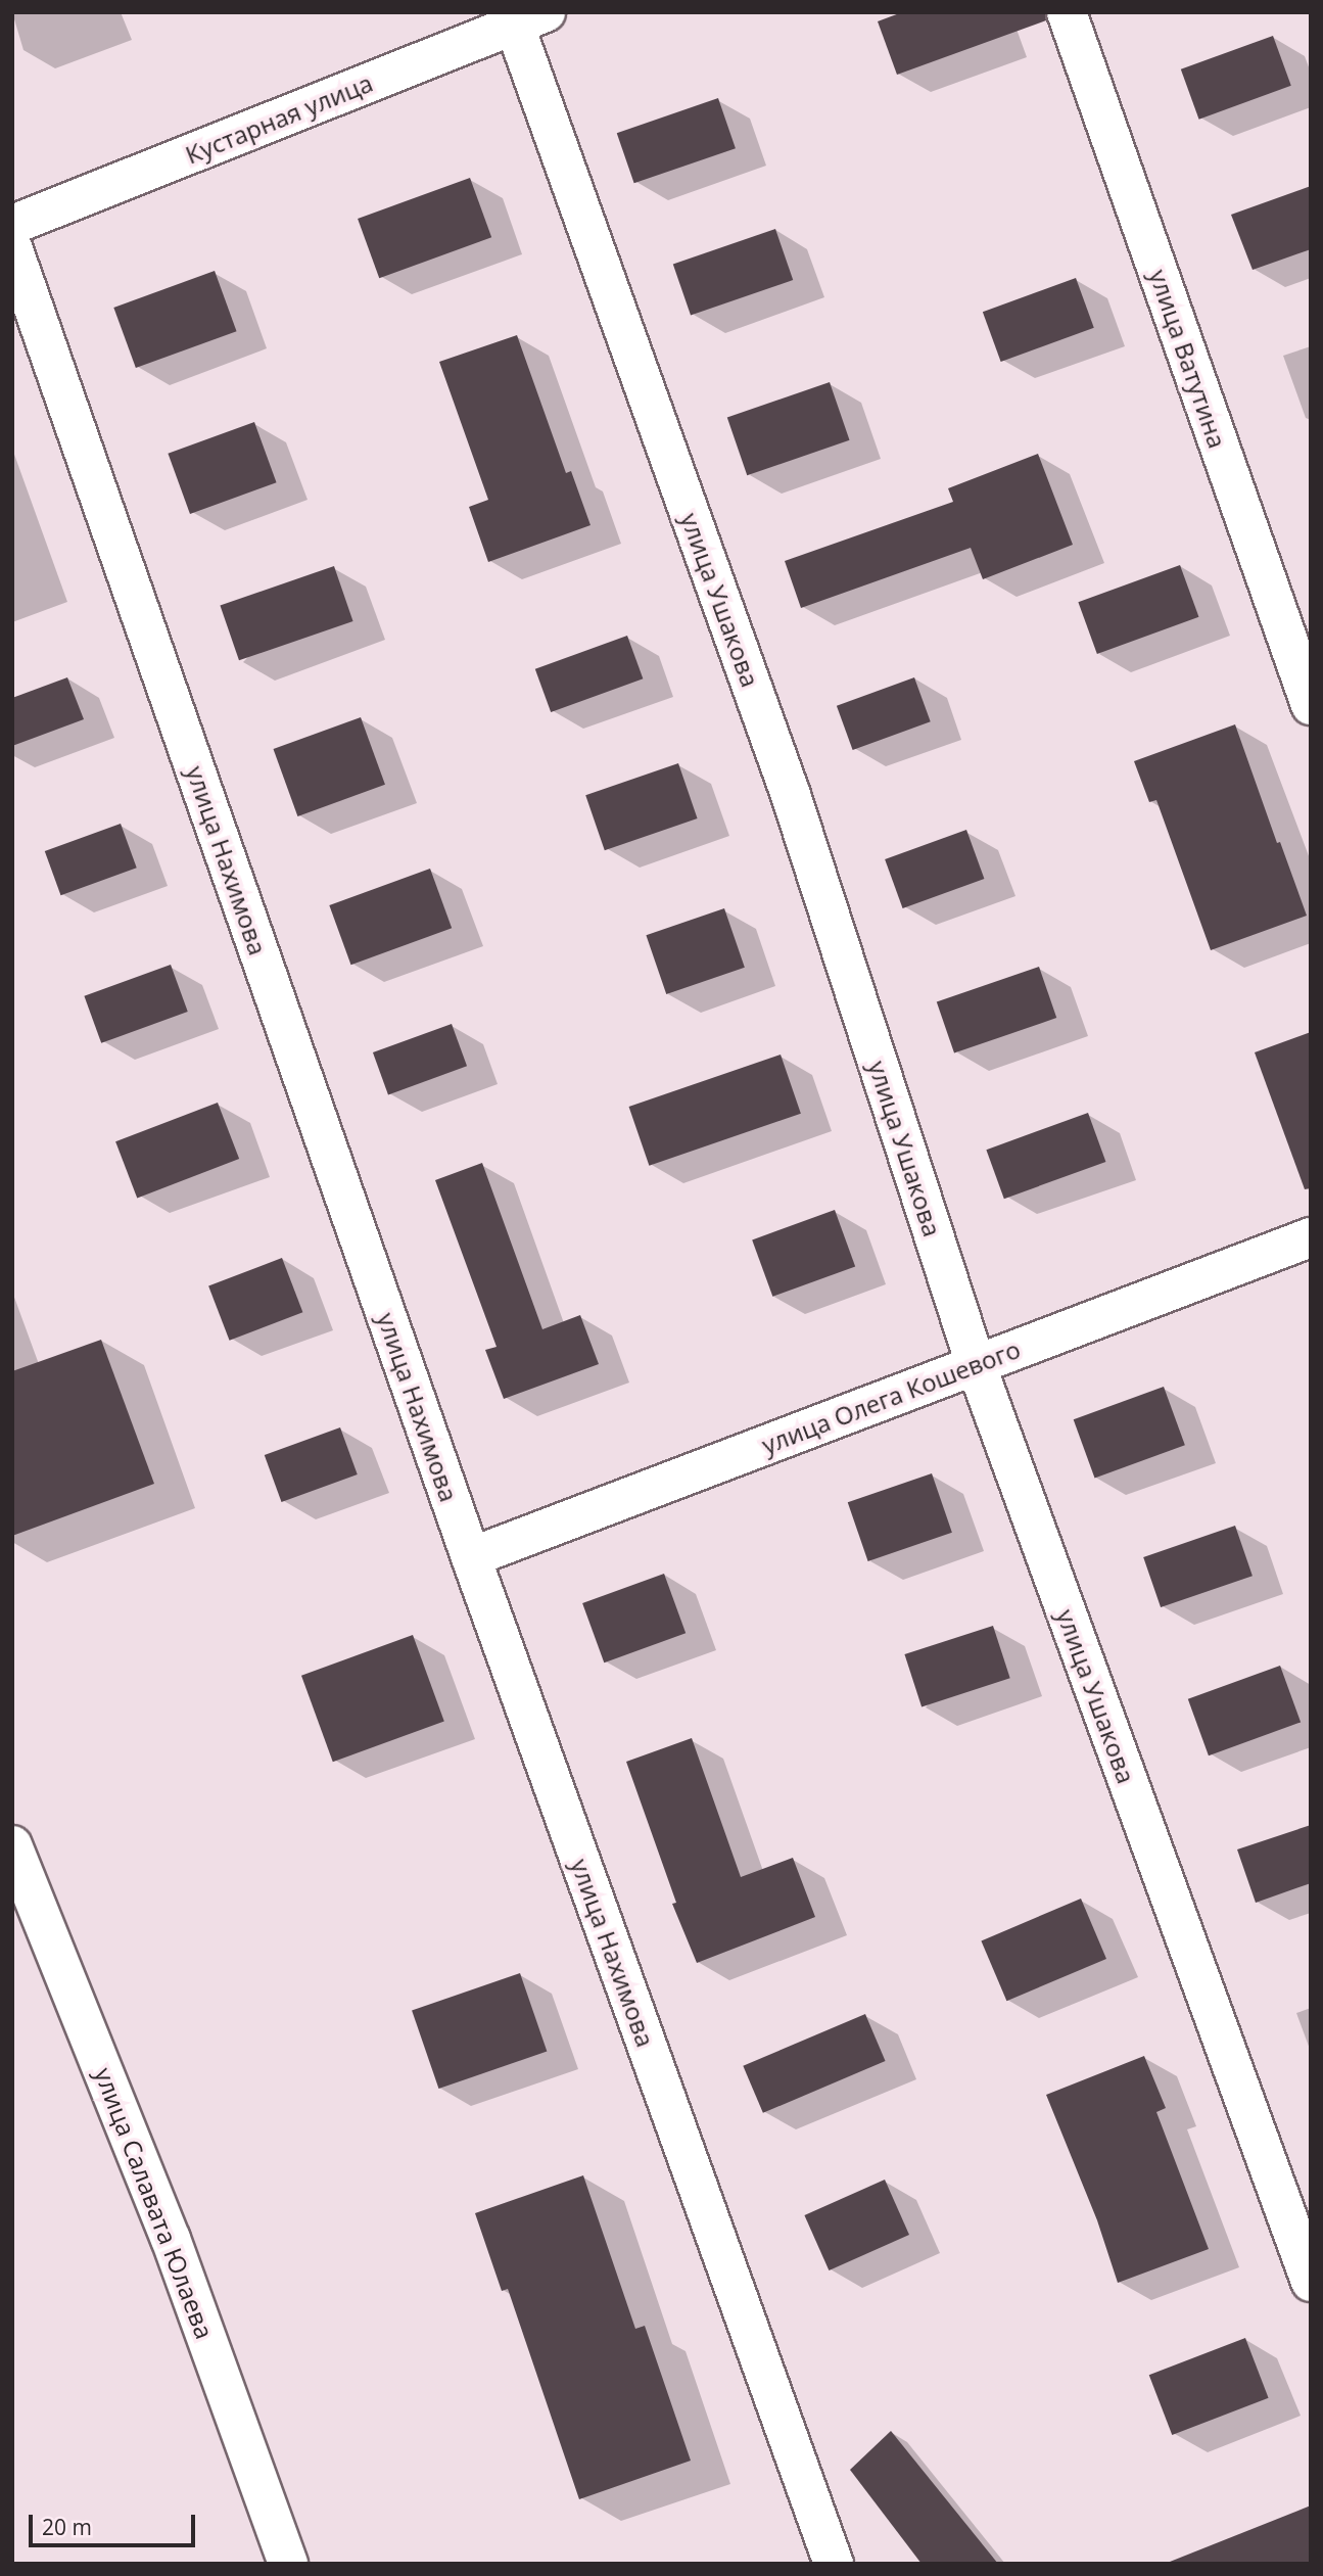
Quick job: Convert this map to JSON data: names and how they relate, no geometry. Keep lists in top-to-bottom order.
{
  "streets": {
    "street": [
      "Кустарная улица",
      "улица Ватутина",
      "улица Ушакова",
      "улица Нахимова",
      "улица Олега Кошевого",
      "улица Салавата Юлаева"
    ]
  },
  "crossings": [
    ["Кустарная улица", "улица Ушакова"],
    ["улица Ушакова", "улица Олега Кошевого"],
    ["улица Нахимова", "улица Олега Кошевого"]
  ],
  "scale_bar": "20 m"
}
